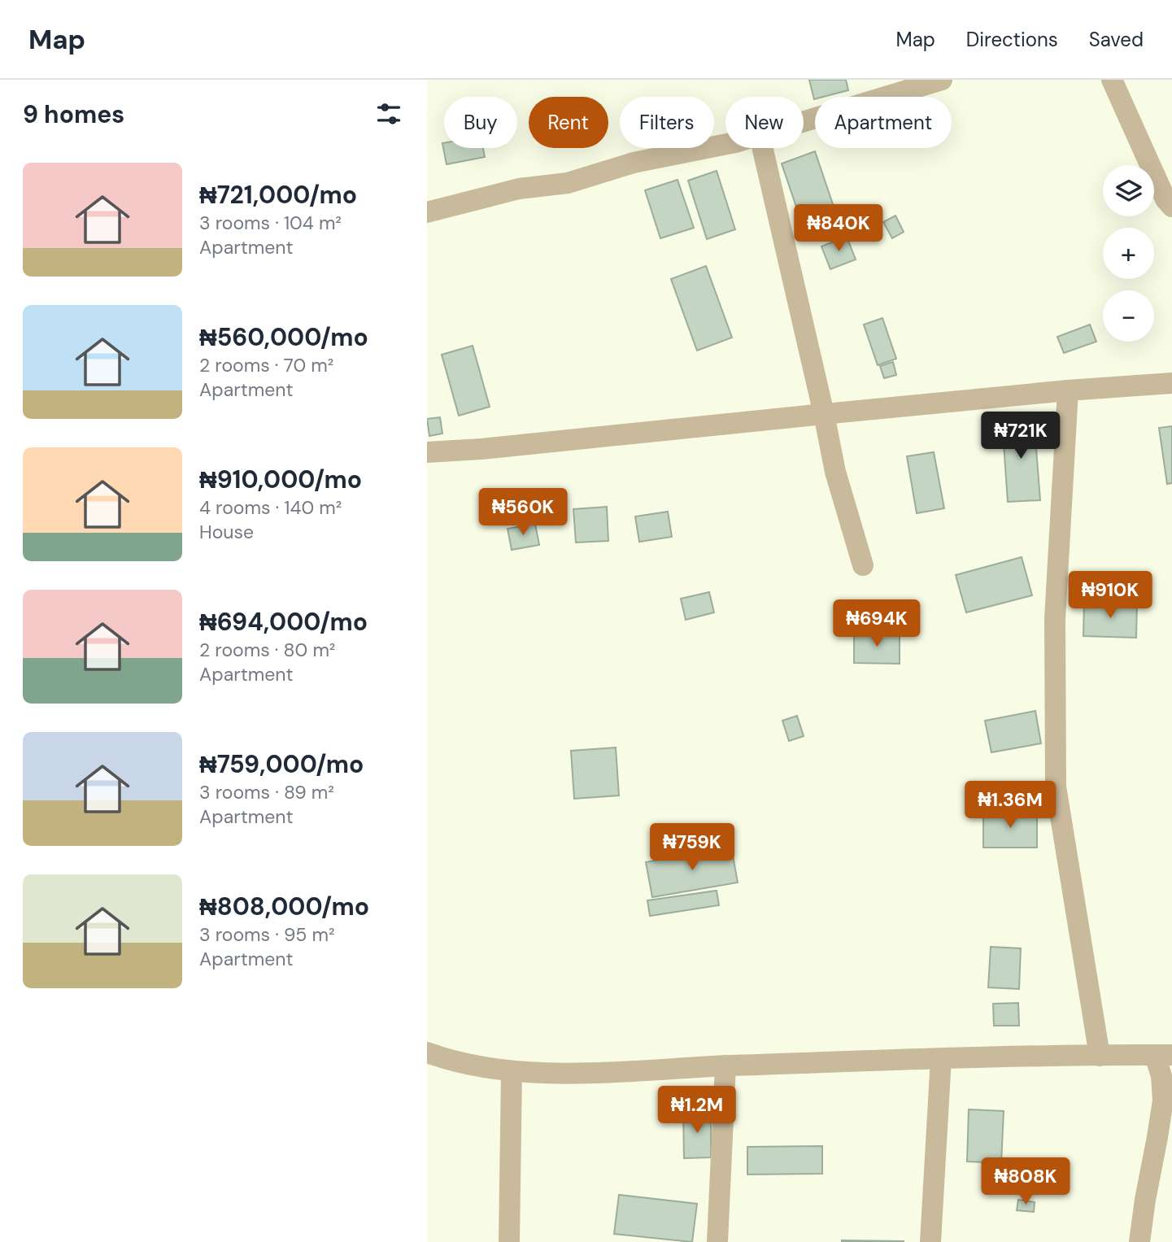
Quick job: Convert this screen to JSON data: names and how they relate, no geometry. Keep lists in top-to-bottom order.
{
  "page": {
    "header": "Map",
    "nav": ["Map", "Directions", "Saved"],
    "heading": "9 homes",
    "chip": [
      "Buy",
      "Rent",
      "Filters",
      "New",
      "Apartment"
    ],
    "list": [
      {
        "name": "₦721,000/mo",
        "note": "3 rooms · 104 m² · Apartment"
      },
      {
        "name": "₦560,000/mo",
        "note": "2 rooms · 70 m² · Apartment"
      },
      {
        "name": "₦910,000/mo",
        "note": "4 rooms · 140 m² · House"
      },
      {
        "name": "₦694,000/mo",
        "note": "2 rooms · 80 m² · Apartment"
      },
      {
        "name": "₦759,000/mo",
        "note": "3 rooms · 89 m² · Apartment"
      },
      {
        "name": "₦808,000/mo",
        "note": "3 rooms · 95 m² · Apartment"
      }
    ],
    "map_buttons": ["+", "−"],
    "price": [
      "₦840K",
      "₦721K",
      "₦560K",
      "₦910K",
      "₦694K",
      "₦1.36M",
      "₦759K",
      "₦1.2M",
      "₦808K"
    ]
  }
}
